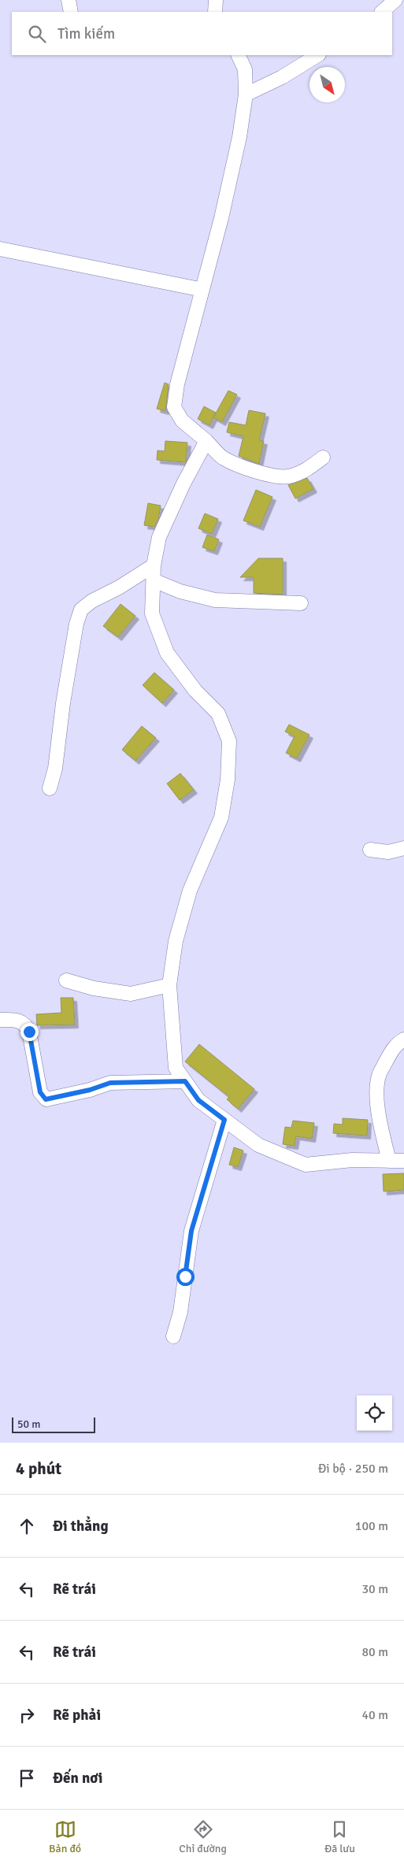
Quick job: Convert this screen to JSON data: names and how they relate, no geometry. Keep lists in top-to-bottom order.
{
  "scale_bar": "50 m",
  "north": "bottom right",
  "page": {
    "search": "Tìm kiếm",
    "scale": "50 m",
    "heading": ["4 phút", "Đi bộ · 250 m"],
    "list": [
      ["Đi thẳng", "100 m"],
      ["Rẽ trái", "30 m"],
      ["Rẽ trái", "80 m"],
      ["Rẽ phải", "40 m"],
      "Đến nơi"
    ],
    "nav": ["Bản đồ", "Chỉ đường", "Đã lưu"]
  }
}
